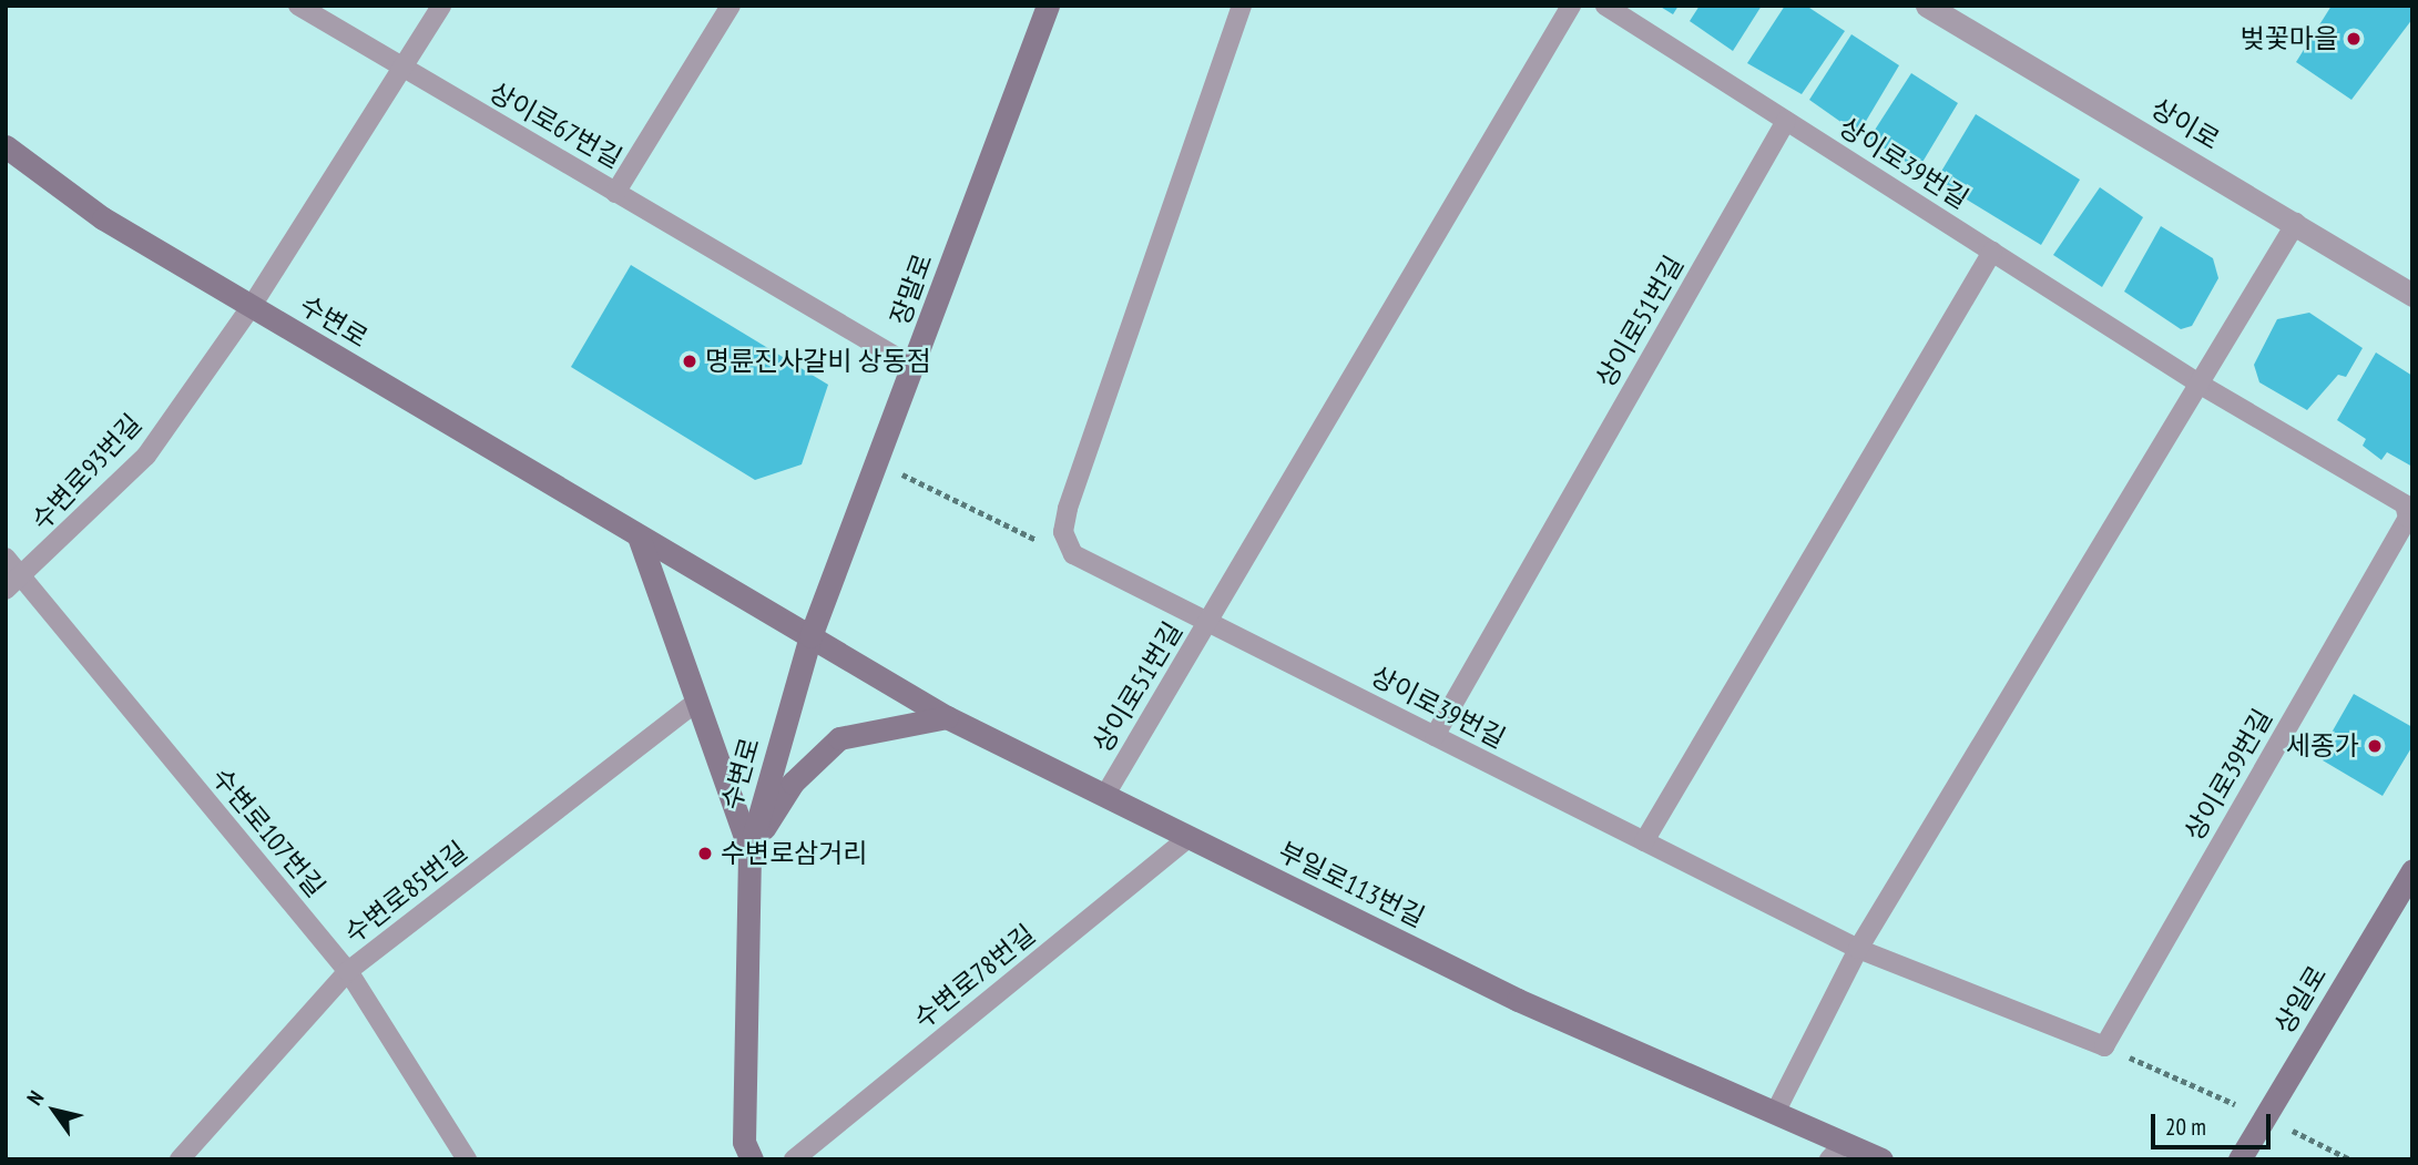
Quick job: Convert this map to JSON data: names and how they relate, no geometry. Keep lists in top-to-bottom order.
{
  "streets": {
    "street": [
      "상이로",
      "장말로",
      "수변로",
      "부일로113번길",
      "상일로"
    ],
    "lane": [
      "상이로67번길",
      "상이로39번길",
      "상이로51번길",
      "수변로93번길",
      "수변로107번길",
      "수변로85번길",
      "수변로78번길"
    ]
  },
  "crossings": [
    ["상이로39번길", "상이로51번길"],
    ["장말로", "수변로"],
    ["장말로", "부일로113번길"],
    ["수변로", "수변로93번길"],
    ["수변로", "부일로113번길"],
    ["수변로", "수변로85번길"],
    ["상이로51번길", "부일로113번길"],
    ["수변로93번길", "수변로107번길"],
    ["수변로107번길", "수변로85번길"],
    ["부일로113번길", "수변로78번길"]
  ],
  "places": [
    "벚꽃마을",
    "명륜진사갈비 상동점",
    "세종가",
    "수변로삼거리"
  ],
  "scale_bar": "20 m",
  "north": "top left"
}
